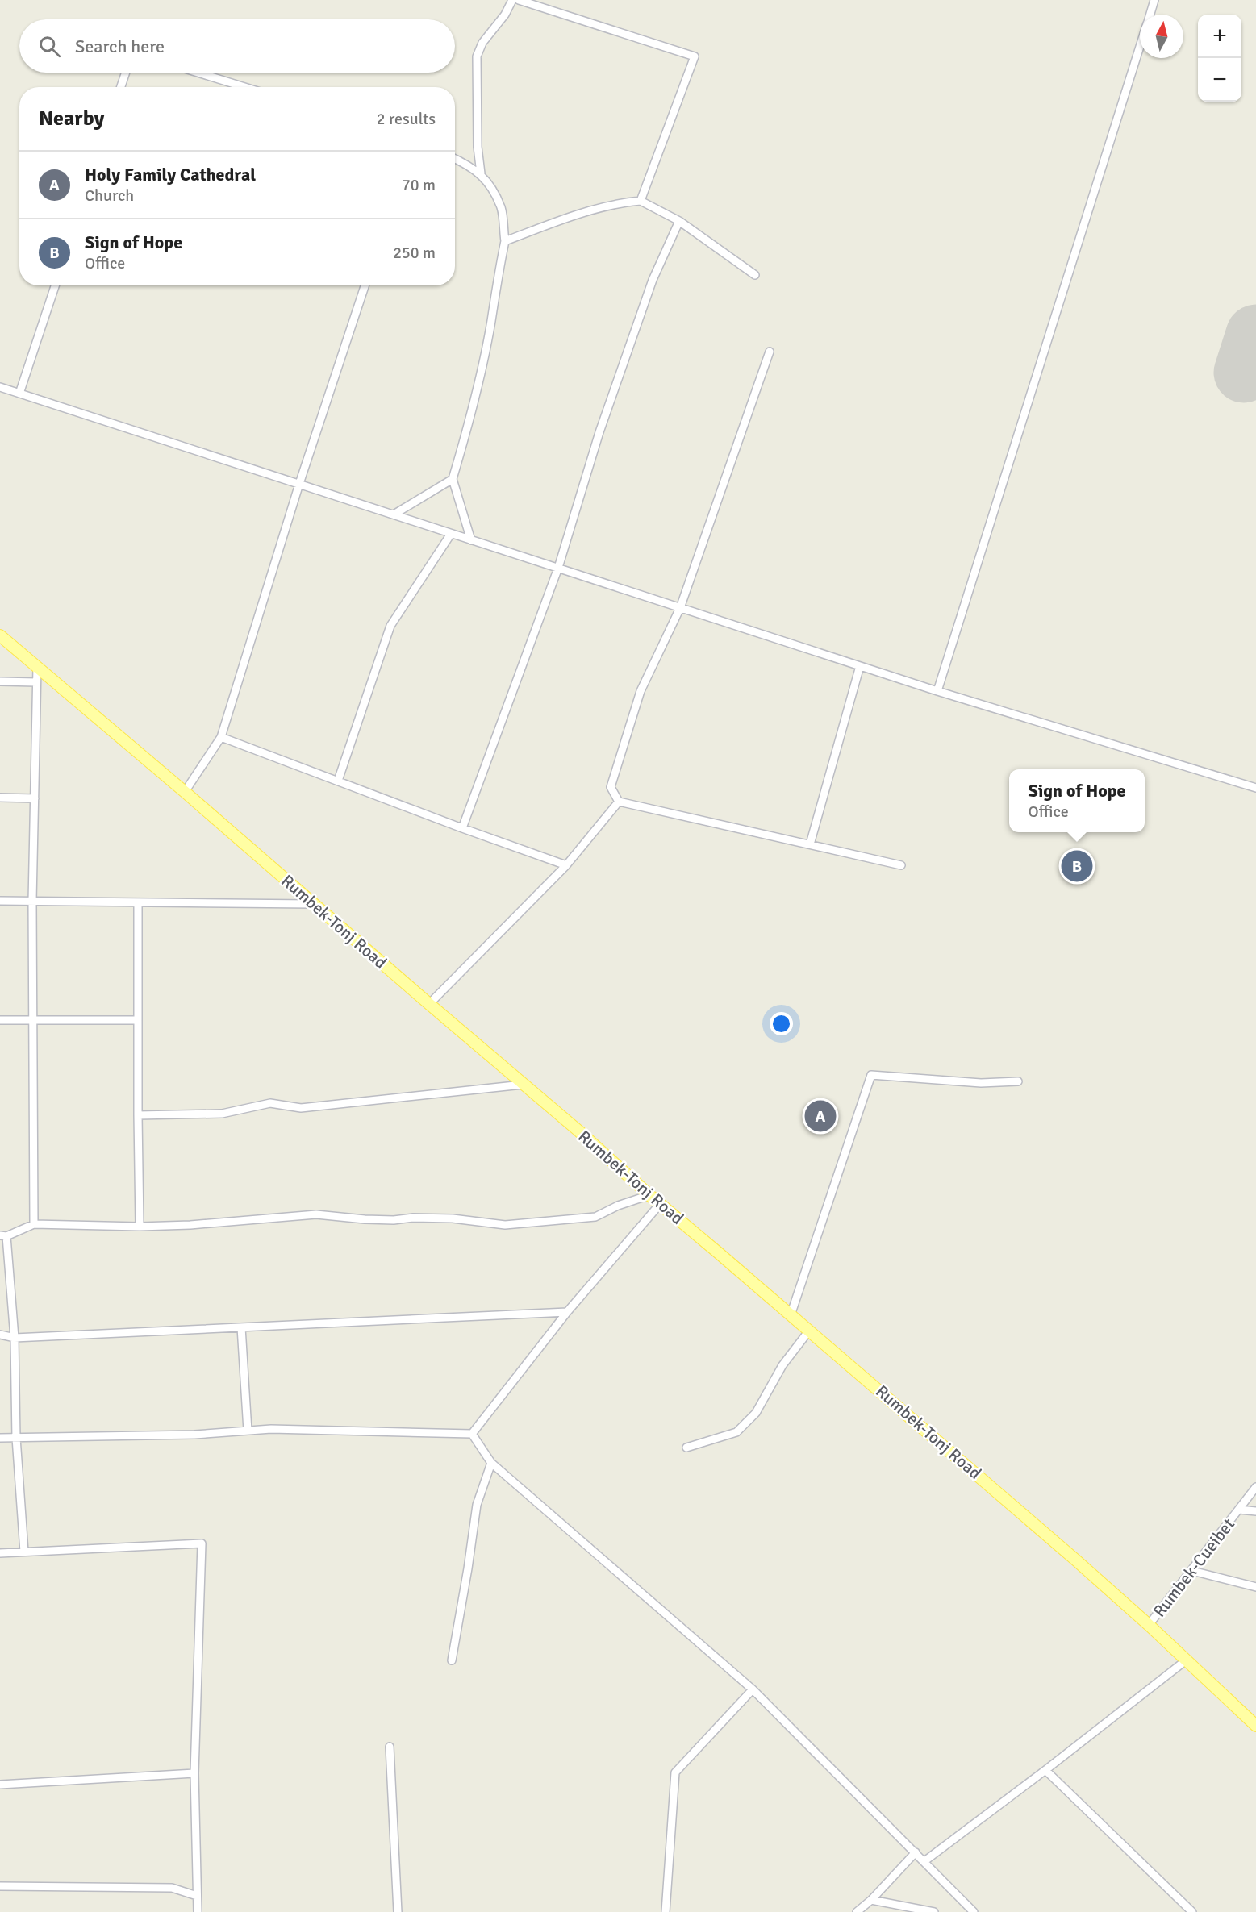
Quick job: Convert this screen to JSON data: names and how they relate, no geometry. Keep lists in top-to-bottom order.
{
  "streets": {
    "main road": ["Rumbek-Tonj Road"],
    "street": ["Rumbek-Cueibet"]
  },
  "crossings": [
    ["Rumbek-Tonj Road", "Rumbek-Cueibet"]
  ],
  "north": "top",
  "page": {
    "map_buttons": ["+", "−"],
    "search": "Search here",
    "heading": ["Nearby", "2 results"],
    "list": [
      {
        "mark": "A",
        "name": "Holy Family Cathedral",
        "note": "Church",
        "value": "70 m"
      },
      {
        "mark": "B",
        "name": "Sign of Hope",
        "note": "Office",
        "value": "250 m"
      }
    ],
    "popup": ["Sign of Hope", "Office"],
    "pins": ["B", "A"]
  }
}
